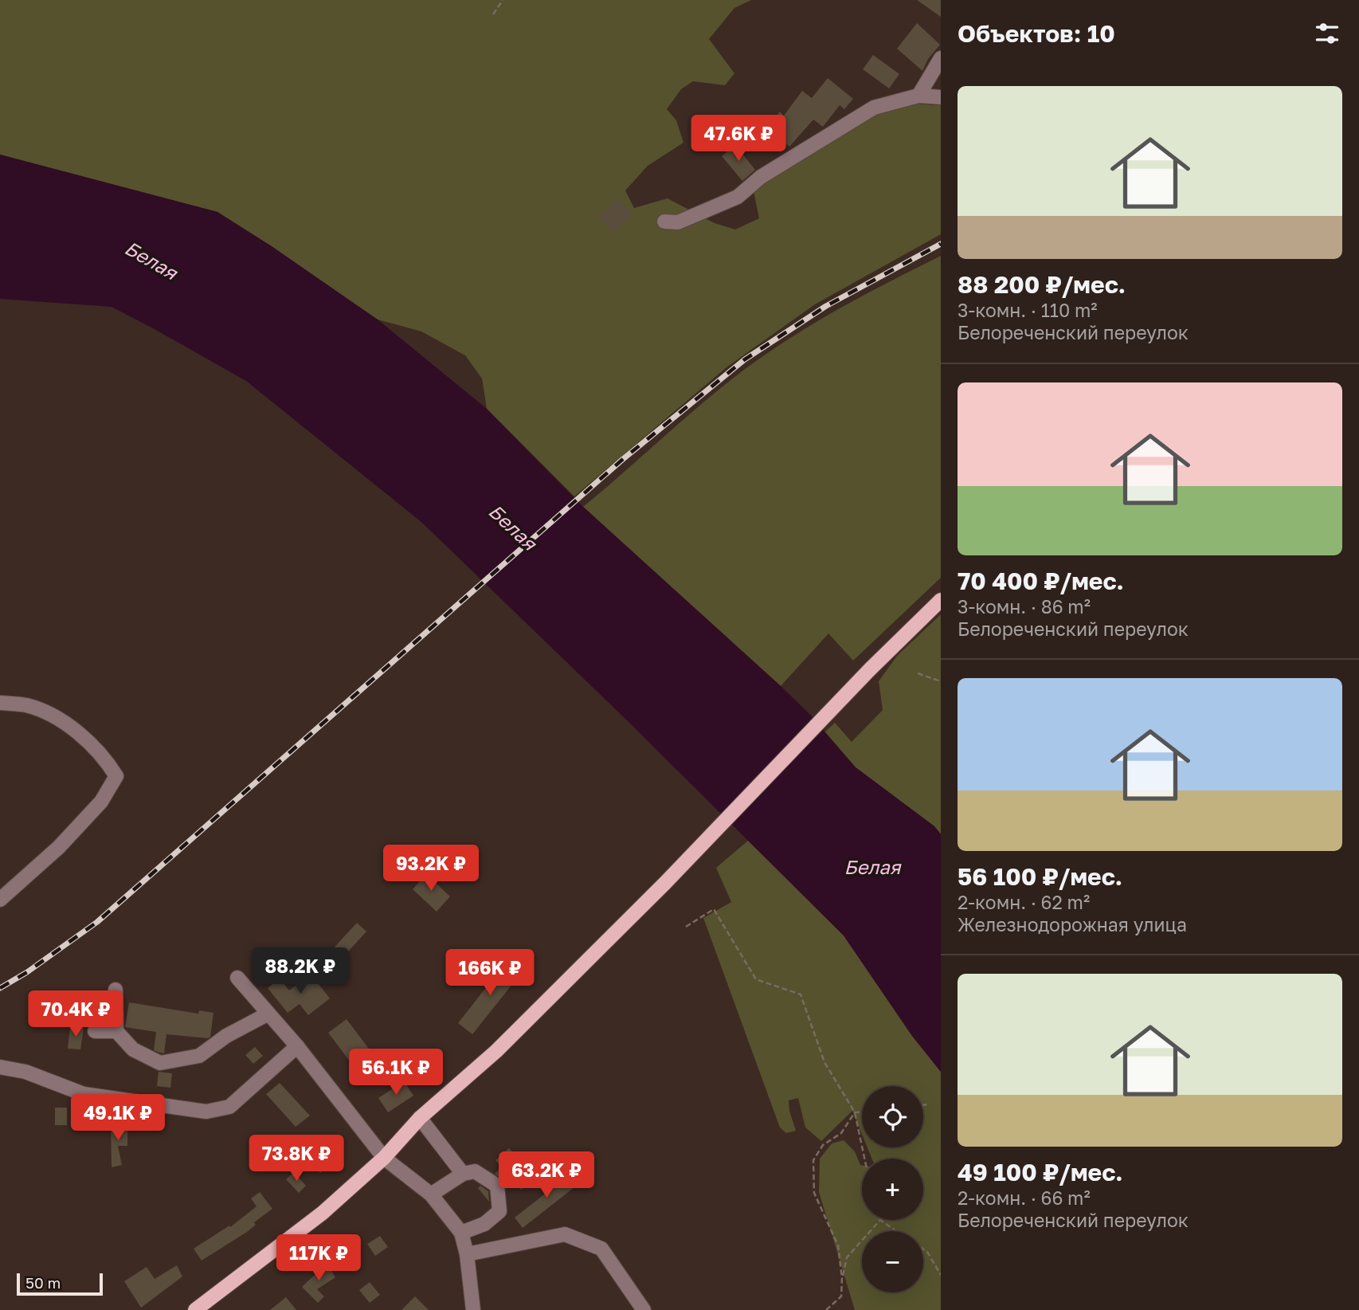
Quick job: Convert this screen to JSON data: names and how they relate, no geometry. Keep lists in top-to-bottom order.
{
  "water": ["Белая"],
  "scale_bar": "50 m",
  "page": {
    "heading": "Объектов: 10",
    "list": [
      {
        "name": "88 200 ₽/мес.",
        "note": "3-комн. · 110 m² · Белореченский переулок"
      },
      {
        "name": "70 400 ₽/мес.",
        "note": "3-комн. · 86 m² · Белореченский переулок"
      },
      {
        "name": "56 100 ₽/мес.",
        "note": "2-комн. · 62 m² · Железнодорожная улица"
      },
      {
        "name": "49 100 ₽/мес.",
        "note": "2-комн. · 66 m² · Белореченский переулок"
      }
    ],
    "price": [
      "47.6K ₽",
      "93.2K ₽",
      "88.2K ₽",
      "166K ₽",
      "70.4K ₽",
      "56.1K ₽",
      "49.1K ₽",
      "73.8K ₽",
      "63.2K ₽",
      "117K ₽"
    ],
    "map_buttons": ["+", "−"],
    "scale": "50 m"
  }
}
